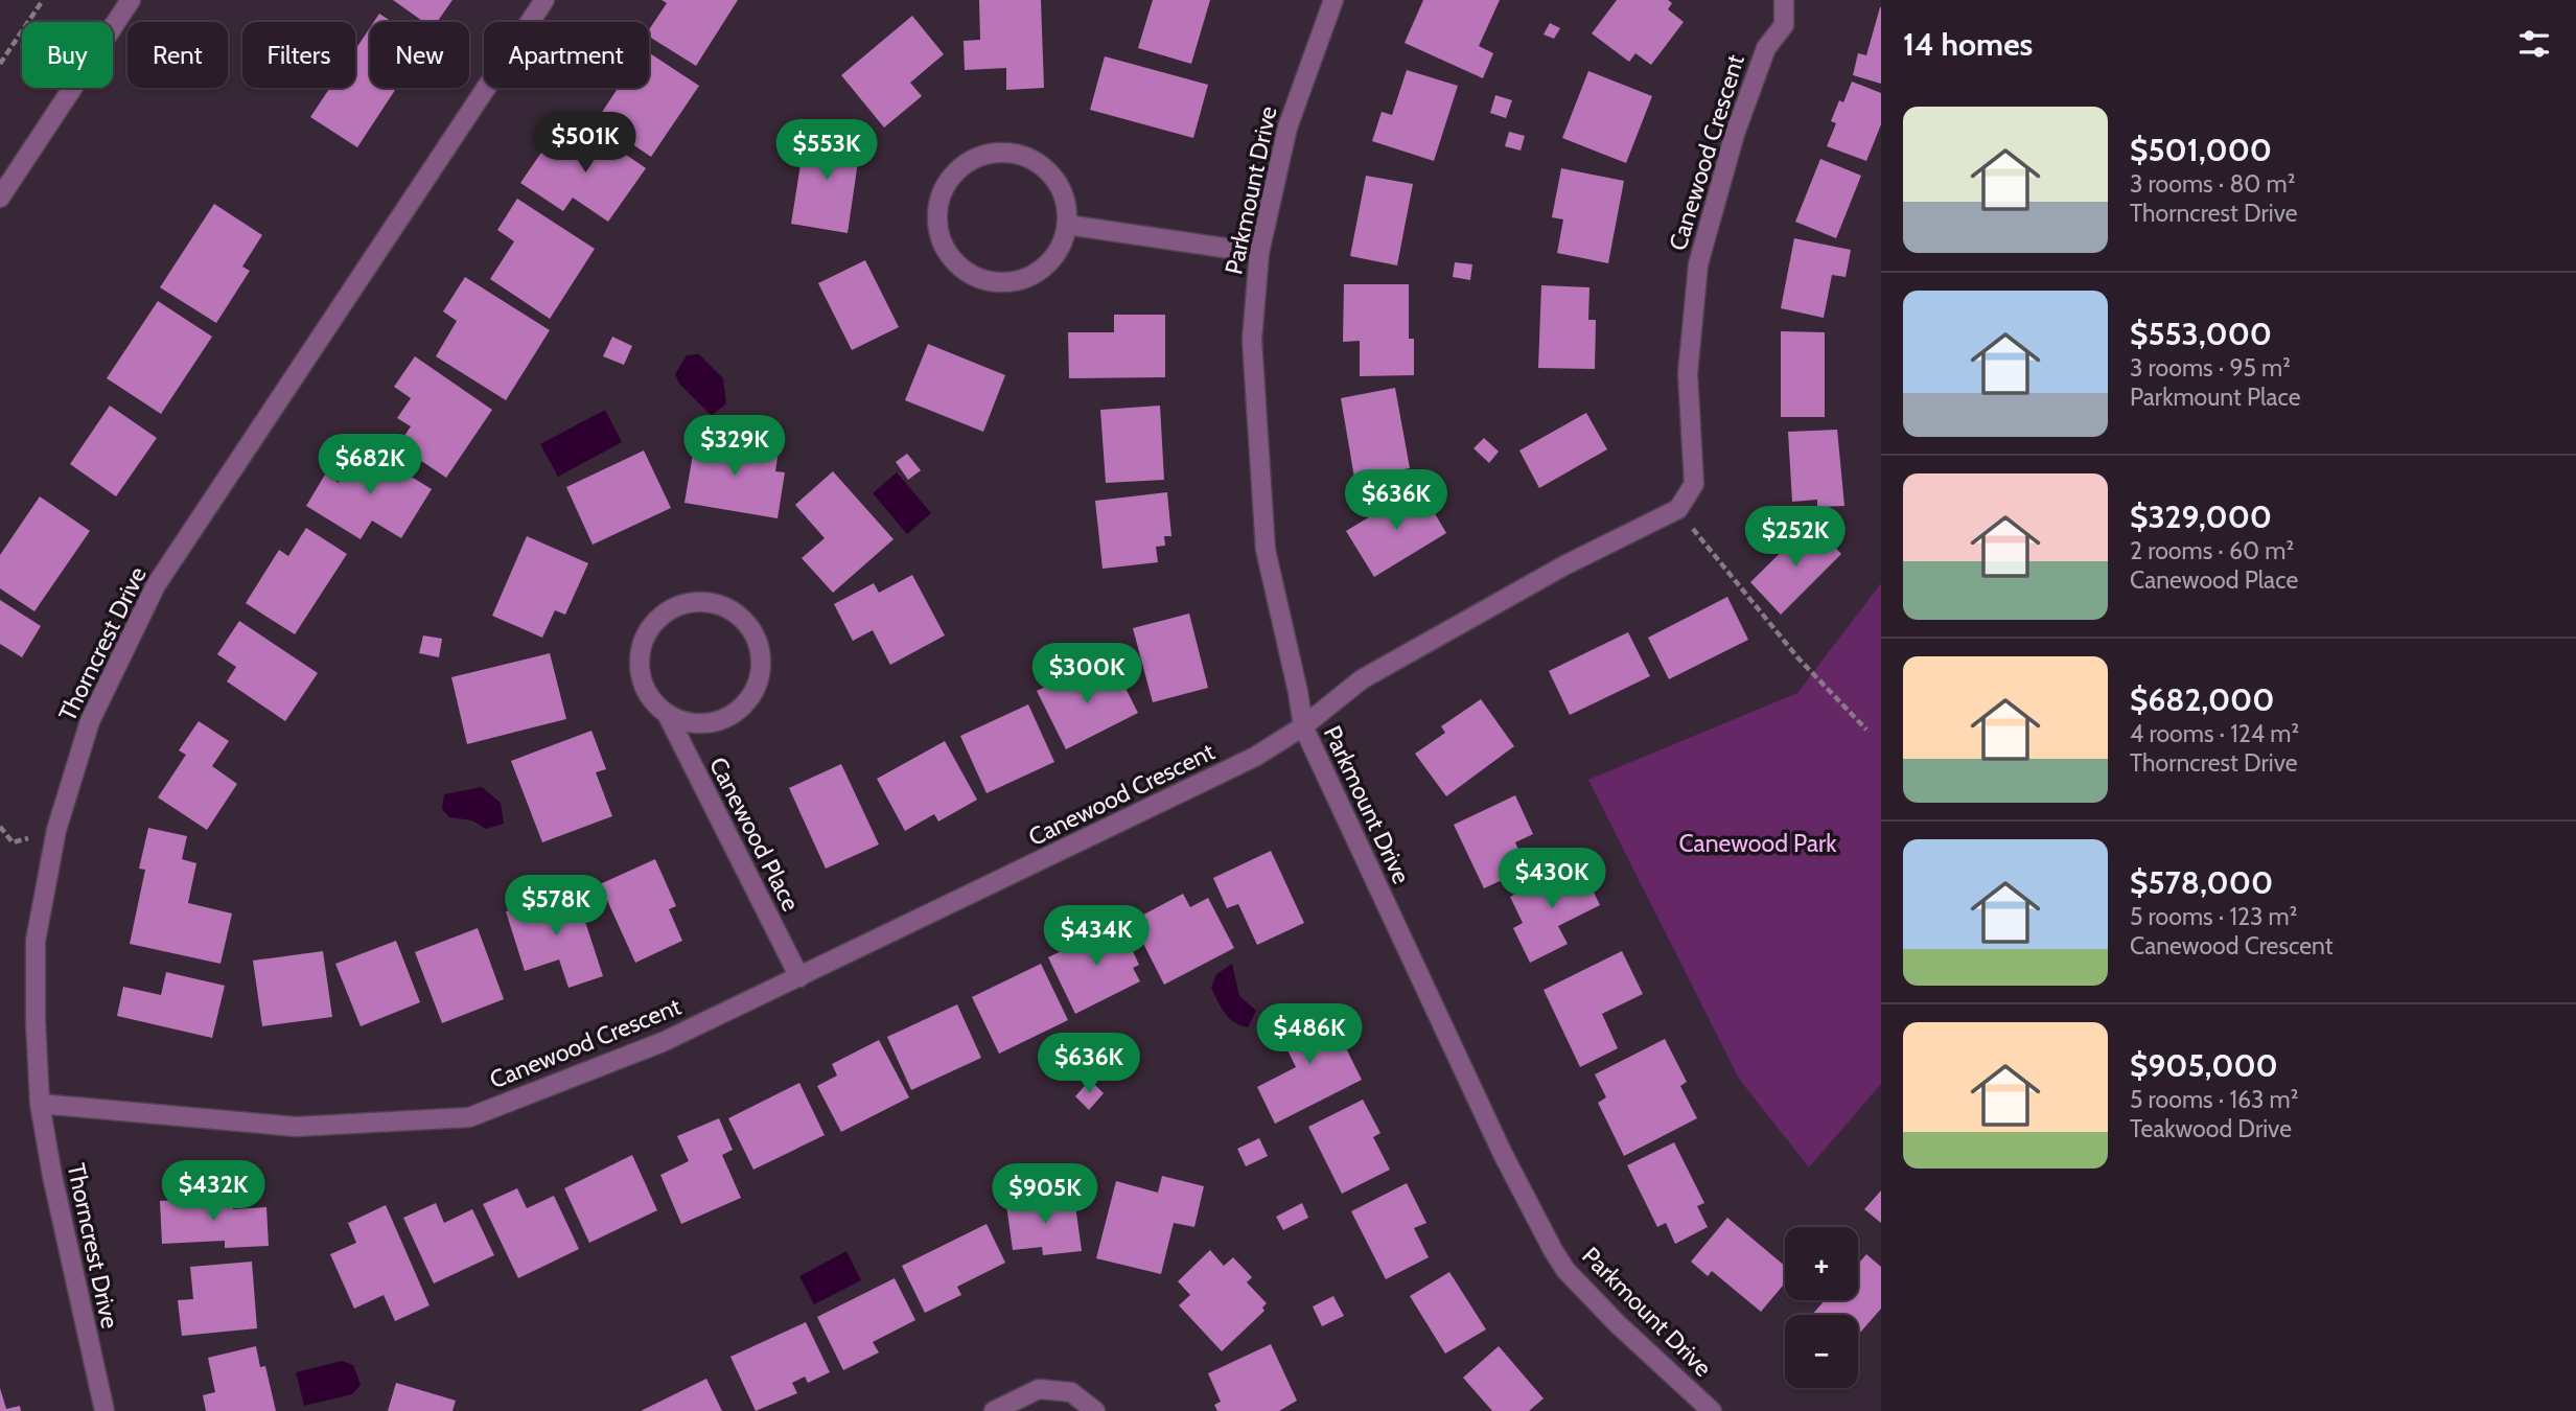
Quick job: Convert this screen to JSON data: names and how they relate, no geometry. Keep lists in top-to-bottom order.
{
  "streets": {
    "street": [
      "Canewood Crescent",
      "Parkmount Drive",
      "Thorncrest Drive",
      "Canewood Place"
    ]
  },
  "crossings": [
    ["Canewood Crescent", "Parkmount Drive"],
    ["Canewood Crescent", "Thorncrest Drive"],
    ["Canewood Crescent", "Canewood Place"]
  ],
  "parks": ["Canewood Park"],
  "page": {
    "heading": "14 homes",
    "chip": [
      "Buy",
      "Rent",
      "Filters",
      "New",
      "Apartment"
    ],
    "list": [
      {
        "name": "$501,000",
        "note": "3 rooms · 80 m² · Thorncrest Drive"
      },
      {
        "name": "$553,000",
        "note": "3 rooms · 95 m² · Parkmount Place"
      },
      {
        "name": "$329,000",
        "note": "2 rooms · 60 m² · Canewood Place"
      },
      {
        "name": "$682,000",
        "note": "4 rooms · 124 m² · Thorncrest Drive"
      },
      {
        "name": "$578,000",
        "note": "5 rooms · 123 m² · Canewood Crescent"
      },
      {
        "name": "$905,000",
        "note": "5 rooms · 163 m² · Teakwood Drive"
      }
    ],
    "price": [
      "$501K",
      "$553K",
      "$329K",
      "$682K",
      "$636K",
      "$252K",
      "$300K",
      "$430K",
      "$578K",
      "$434K",
      "$486K",
      "$636K",
      "$432K",
      "$905K"
    ],
    "map_buttons": ["+", "−"]
  }
}
